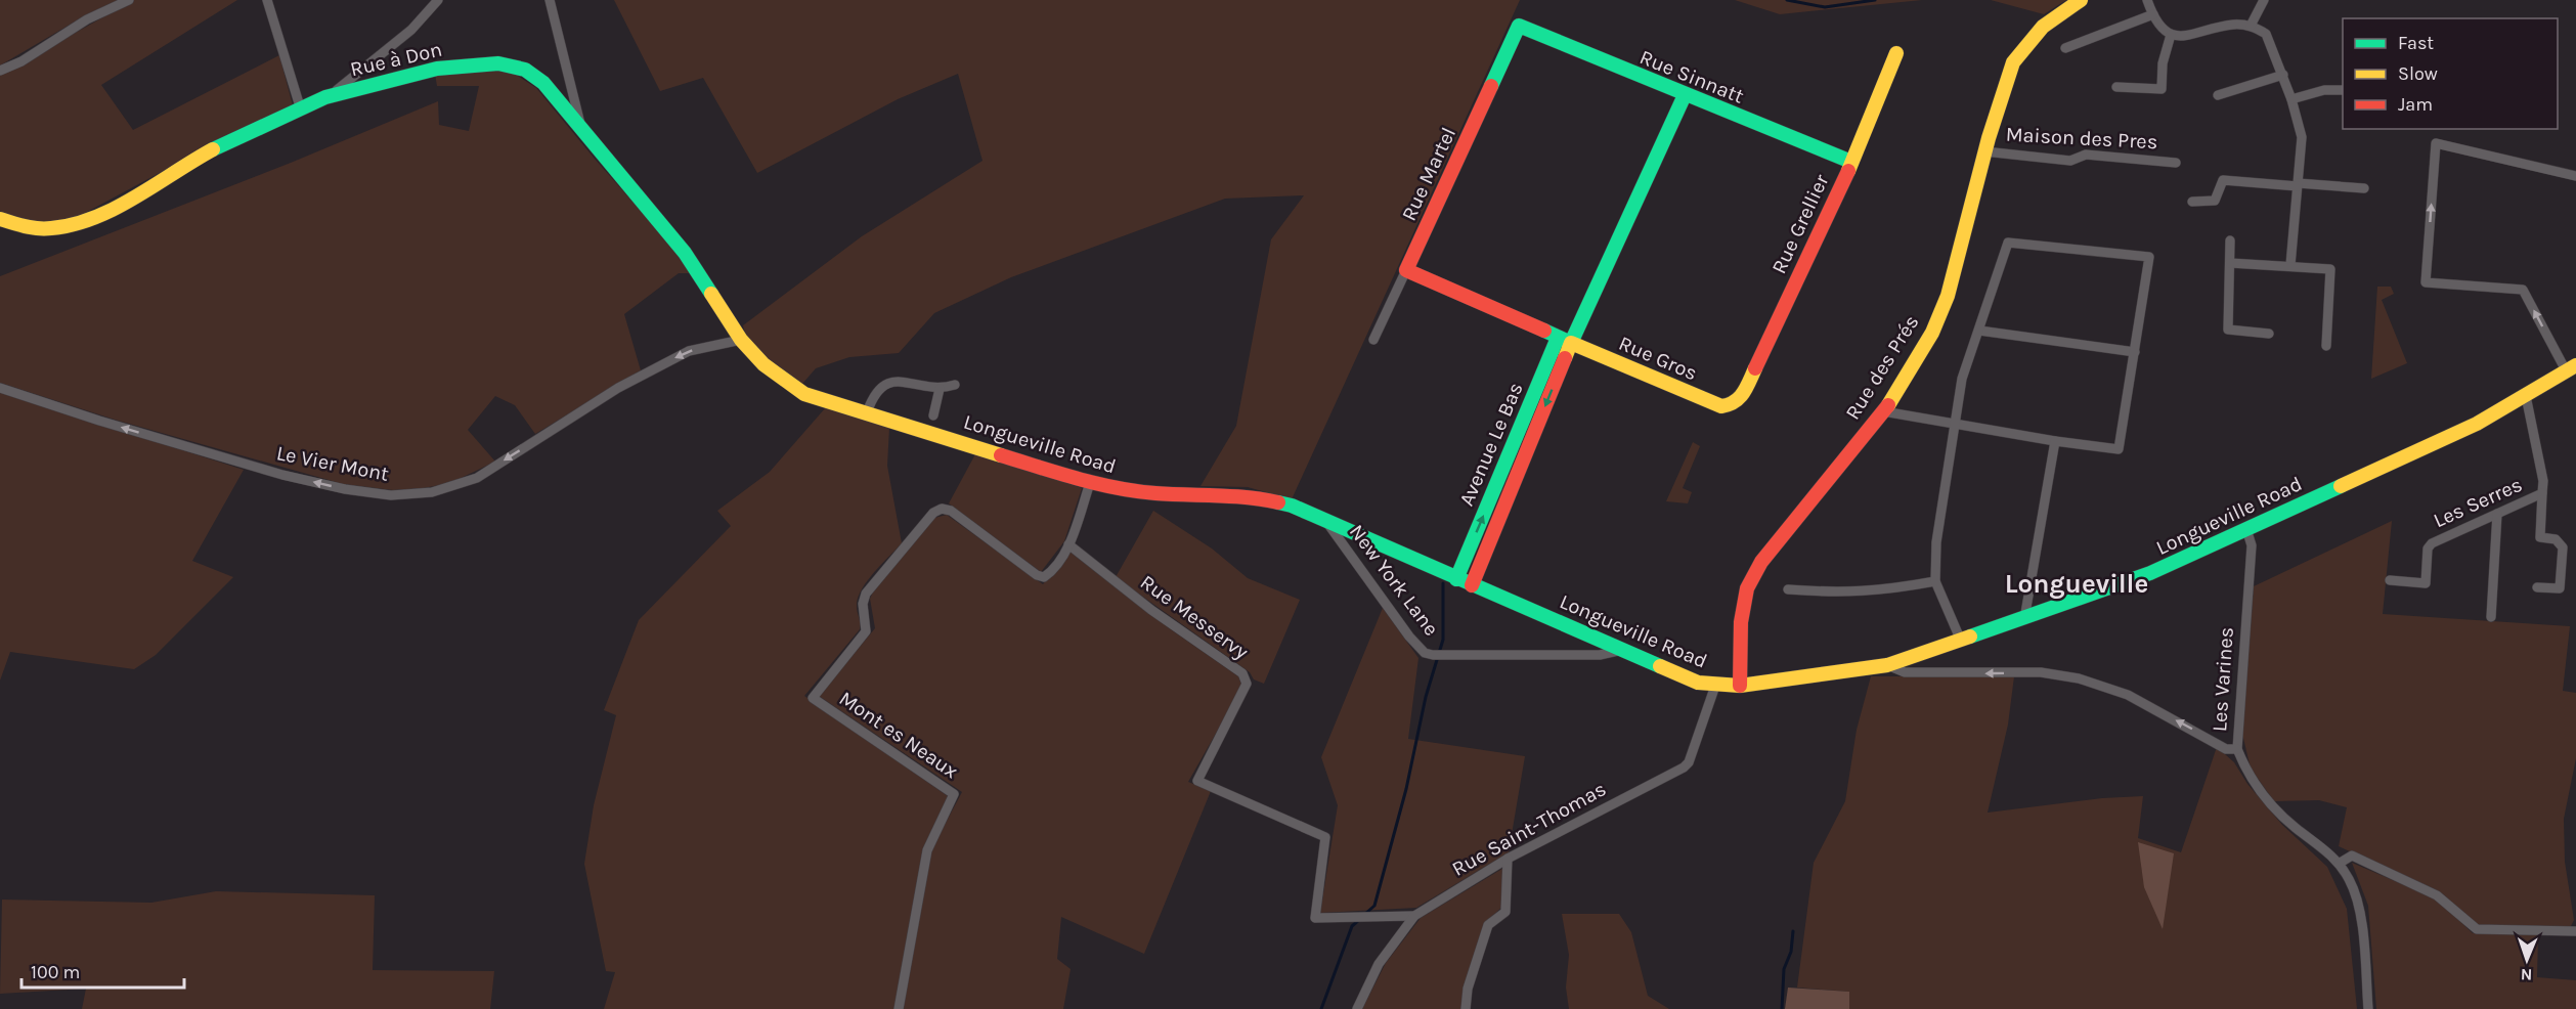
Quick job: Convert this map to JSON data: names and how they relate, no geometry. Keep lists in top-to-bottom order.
{
  "streets": {
    "main road": [
      "Rue à Don",
      "Rue Sinnatt",
      "Rue Martel",
      "Rue Grellier",
      "Rue Gros",
      "Rue des Prés",
      "Longueville Road",
      "Avenue Le Bas"
    ],
    "street": [
      "Maison des Pres",
      "Le Vier Mont",
      "Les Serres",
      "New York Lane",
      "Rue Messervy",
      "Les Varines",
      "Mont es Neaux",
      "Rue Saint-Thomas"
    ]
  },
  "crossings": [
    ["Rue à Don", "Longueville Road"],
    ["Rue à Don", "Le Vier Mont"],
    ["Rue Sinnatt", "Rue Martel"],
    ["Rue Sinnatt", "Rue Grellier"],
    ["Rue Sinnatt", "Avenue Le Bas"],
    ["Maison des Pres", "Rue des Prés"],
    ["Rue Martel", "Rue Gros"],
    ["Rue Grellier", "Rue Gros"],
    ["Rue Gros", "Avenue Le Bas"],
    ["Rue des Prés", "Longueville Road"],
    ["Longueville Road", "Avenue Le Bas"],
    ["Longueville Road", "Le Vier Mont"],
    ["Longueville Road", "Les Serres"],
    ["Longueville Road", "New York Lane"],
    ["Longueville Road", "Les Varines"],
    ["Longueville Road", "Mont es Neaux"],
    ["Longueville Road", "Rue Saint-Thomas"],
    ["Rue Messervy", "Mont es Neaux"],
    ["Rue Messervy", "Rue Saint-Thomas"]
  ],
  "one_way": ["Le Vier Mont"],
  "districts": ["Longueville"],
  "legend": ["Fast", "Slow", "Jam"],
  "scale_bar": "100 m",
  "north": "bottom"
}
